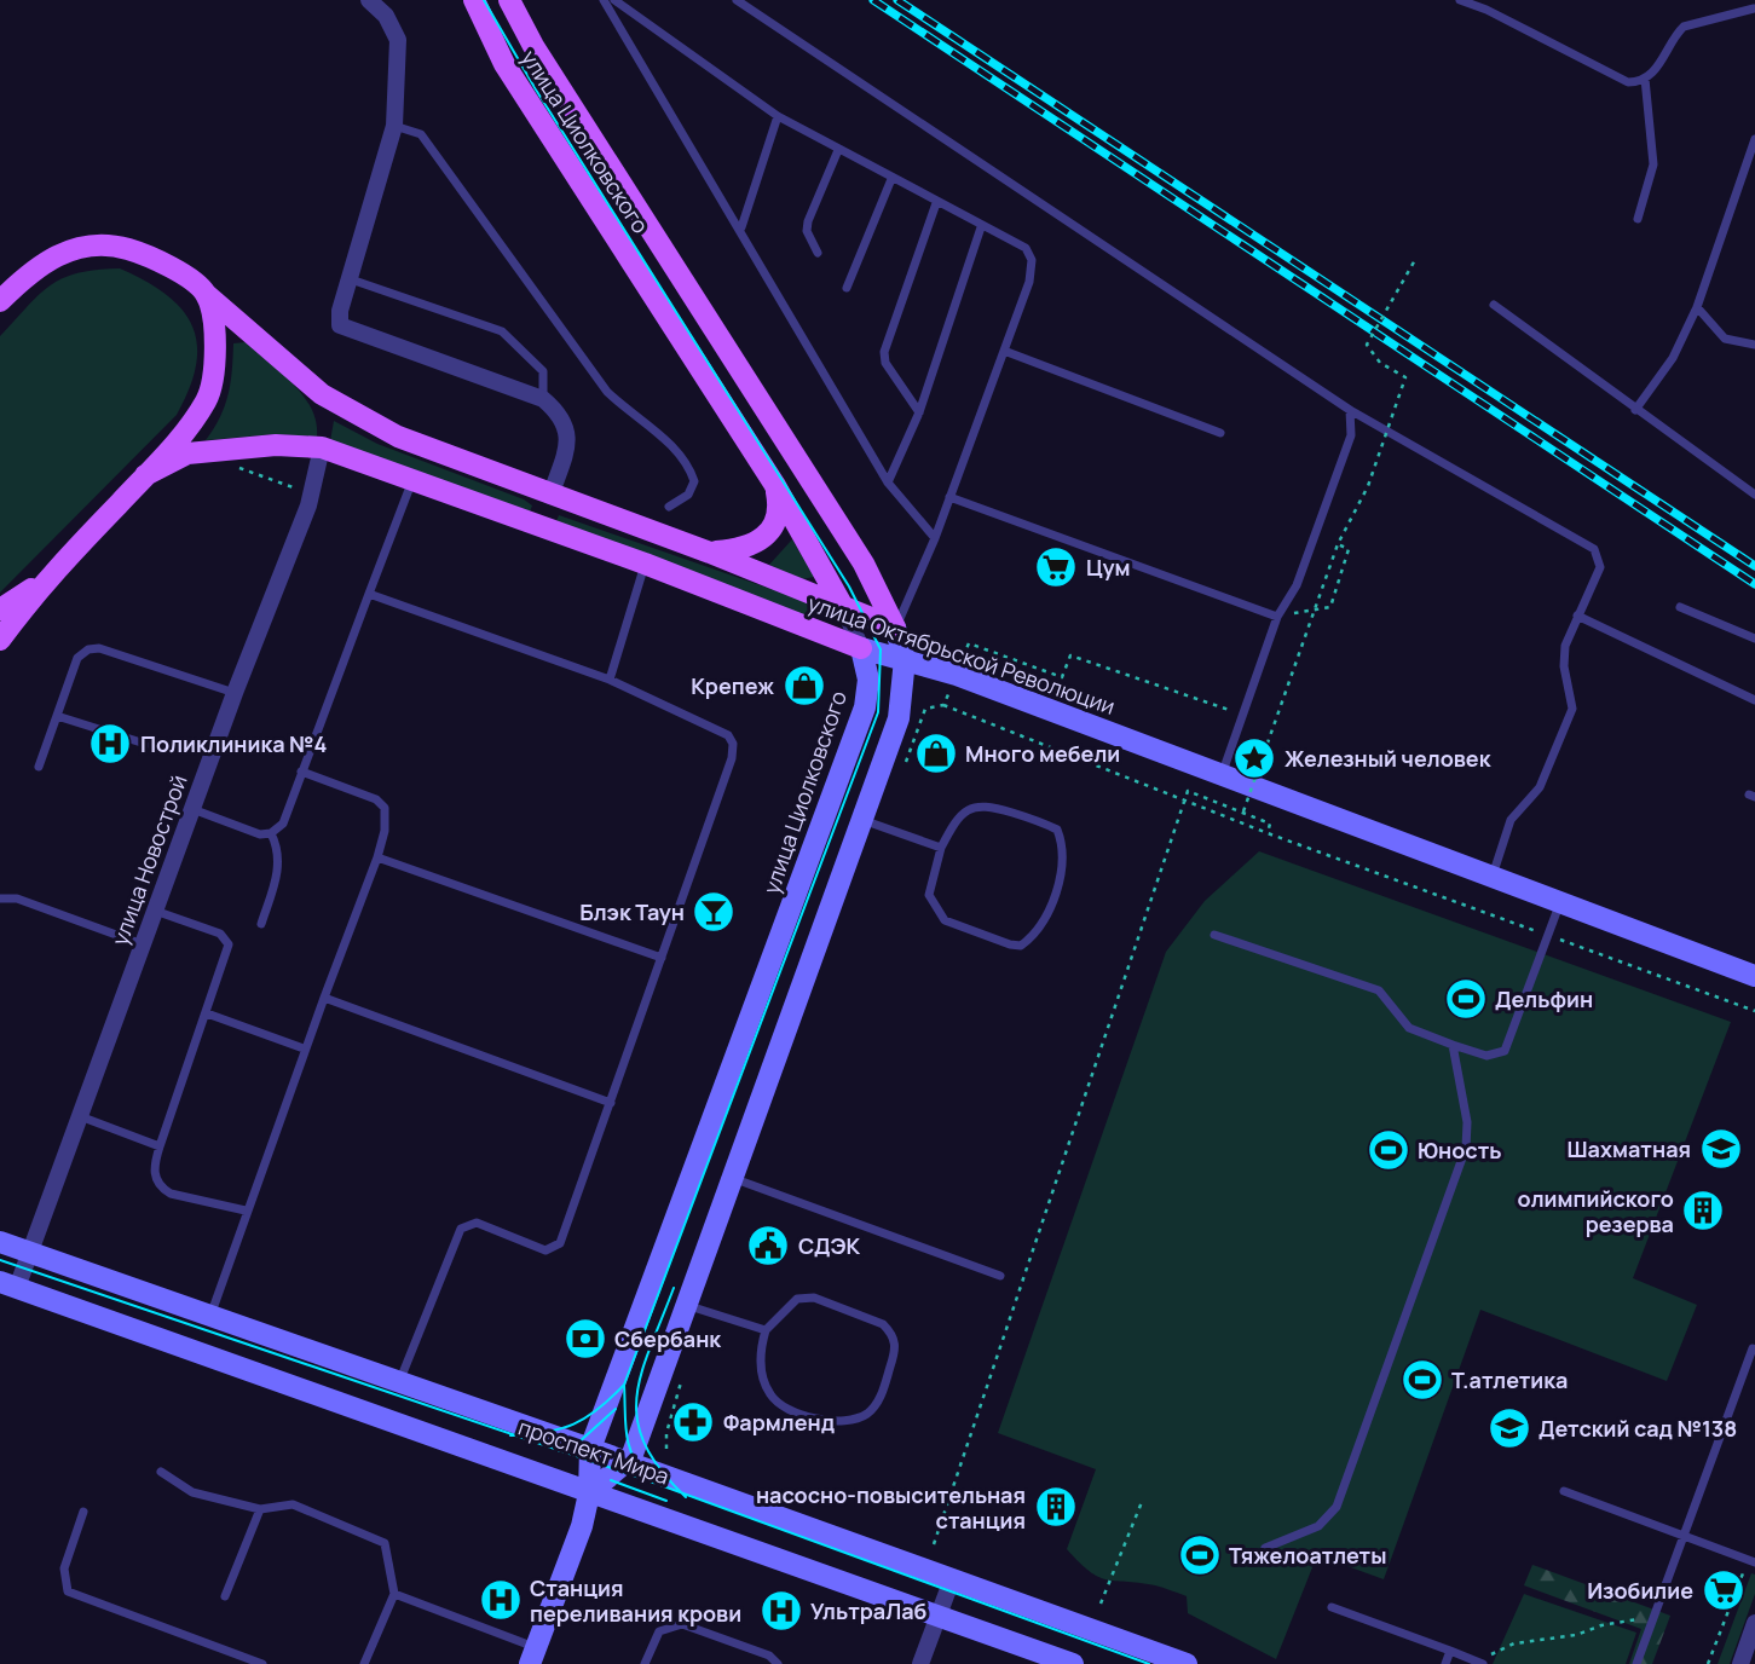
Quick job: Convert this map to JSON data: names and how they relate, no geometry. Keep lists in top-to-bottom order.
{
  "streets": {
    "main road": ["улица Циолковского", "улица Октябрьской Революции", "проспект Мира"],
    "street": ["улица Новострой"]
  },
  "crossings": [
    ["улица Циолковского", "улица Октябрьской Революции"],
    ["улица Циолковского", "проспект Мира"],
    ["улица Октябрьской Революции", "улица Новострой"],
    ["улица Новострой", "проспект Мира"]
  ],
  "places": {
    "supermarket": ["Цум", "Изобилие"],
    "shop": ["Крепеж", "Много мебели"],
    "hospital": ["Поликлиника №4", "Станция переливания крови", "УльтраЛаб"],
    "place": ["Железный человек"],
    "bar": ["Блэк Таун"],
    "sports": [
      "Дельфин",
      "Юность",
      "Т.атлетика",
      "Тяжелоатлеты"
    ],
    "school or university": ["Шахматная", "Детский сад №138"],
    "building": ["олимпийского резерва", "насосно-повысительная станция"],
    "public building": ["СДЭК"],
    "bank": ["Сбербанк"],
    "pharmacy": ["Фармленд"]
  }
}
